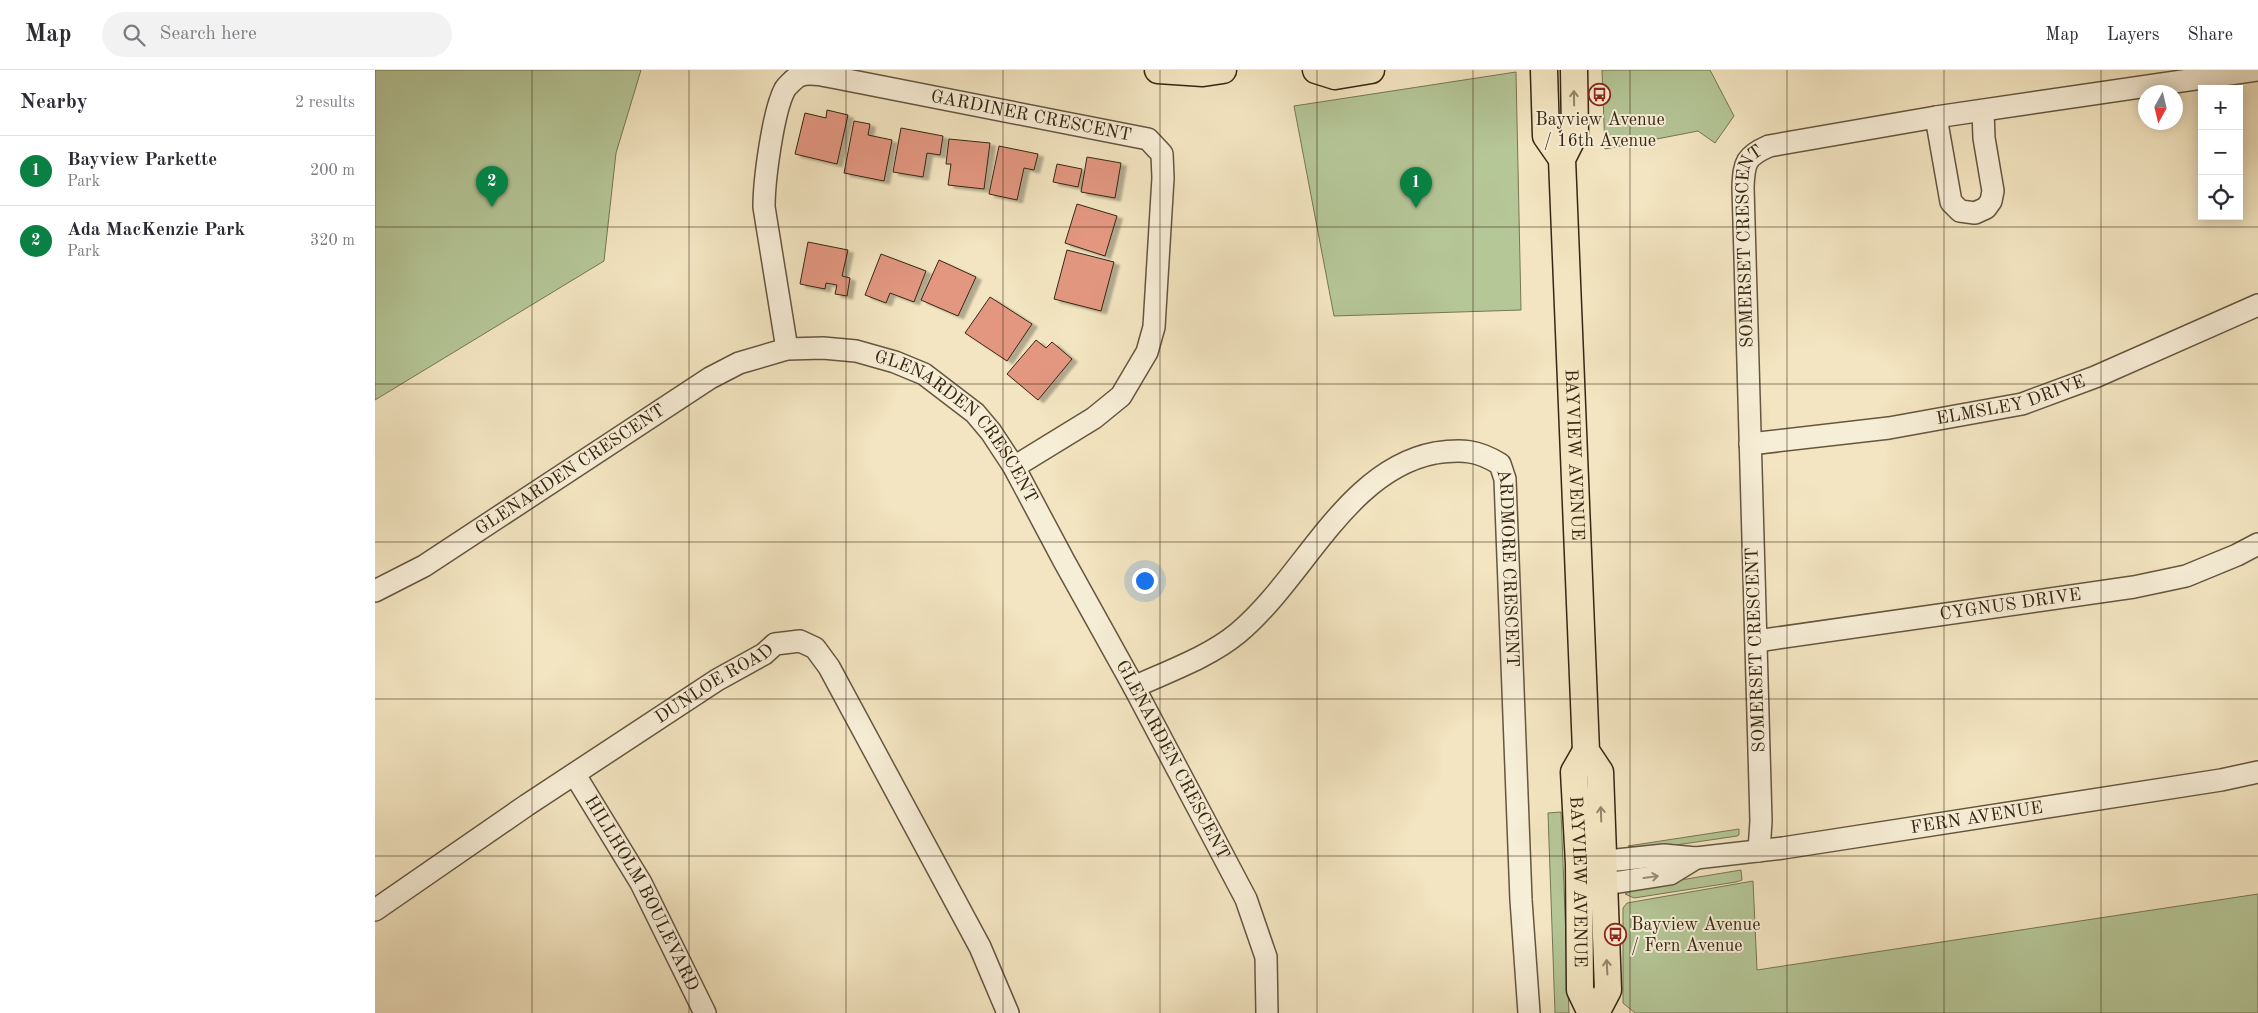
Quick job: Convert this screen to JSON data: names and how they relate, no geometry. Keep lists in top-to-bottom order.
{
  "streets": {
    "main road": ["BAYVIEW AVENUE"],
    "street": [
      "GARDINER CRESCENT",
      "SOMERSET CRESCENT",
      "ELMSLEY DRIVE",
      "GLENARDEN CRESCENT",
      "ARDMORE CRESCENT",
      "CYGNUS DRIVE",
      "DUNLOE ROAD",
      "FERN AVENUE",
      "HILLHOLM BOULEVARD"
    ]
  },
  "crossings": [
    ["GARDINER CRESCENT", "GLENARDEN CRESCENT"],
    ["SOMERSET CRESCENT", "ELMSLEY DRIVE"],
    ["SOMERSET CRESCENT", "CYGNUS DRIVE"],
    ["SOMERSET CRESCENT", "FERN AVENUE"],
    ["GLENARDEN CRESCENT", "ARDMORE CRESCENT"],
    ["BAYVIEW AVENUE", "FERN AVENUE"],
    ["DUNLOE ROAD", "HILLHOLM BOULEVARD"]
  ],
  "places": {
    "bus stop": ["Bayview Avenue / 16th Avenue", "Bayview Avenue / Fern Avenue"]
  },
  "north": "bottom",
  "page": {
    "header": "Map",
    "search": "Search here",
    "nav": ["Map", "Layers", "Share"],
    "heading": ["Nearby", "2 results"],
    "map_buttons": ["+", "−"],
    "list": [
      {
        "mark": "1",
        "name": "Bayview Parkette",
        "note": "Park",
        "value": "200 m"
      },
      {
        "mark": "2",
        "name": "Ada MacKenzie Park",
        "note": "Park",
        "value": "320 m"
      }
    ],
    "pins": ["2", "1"]
  }
}
